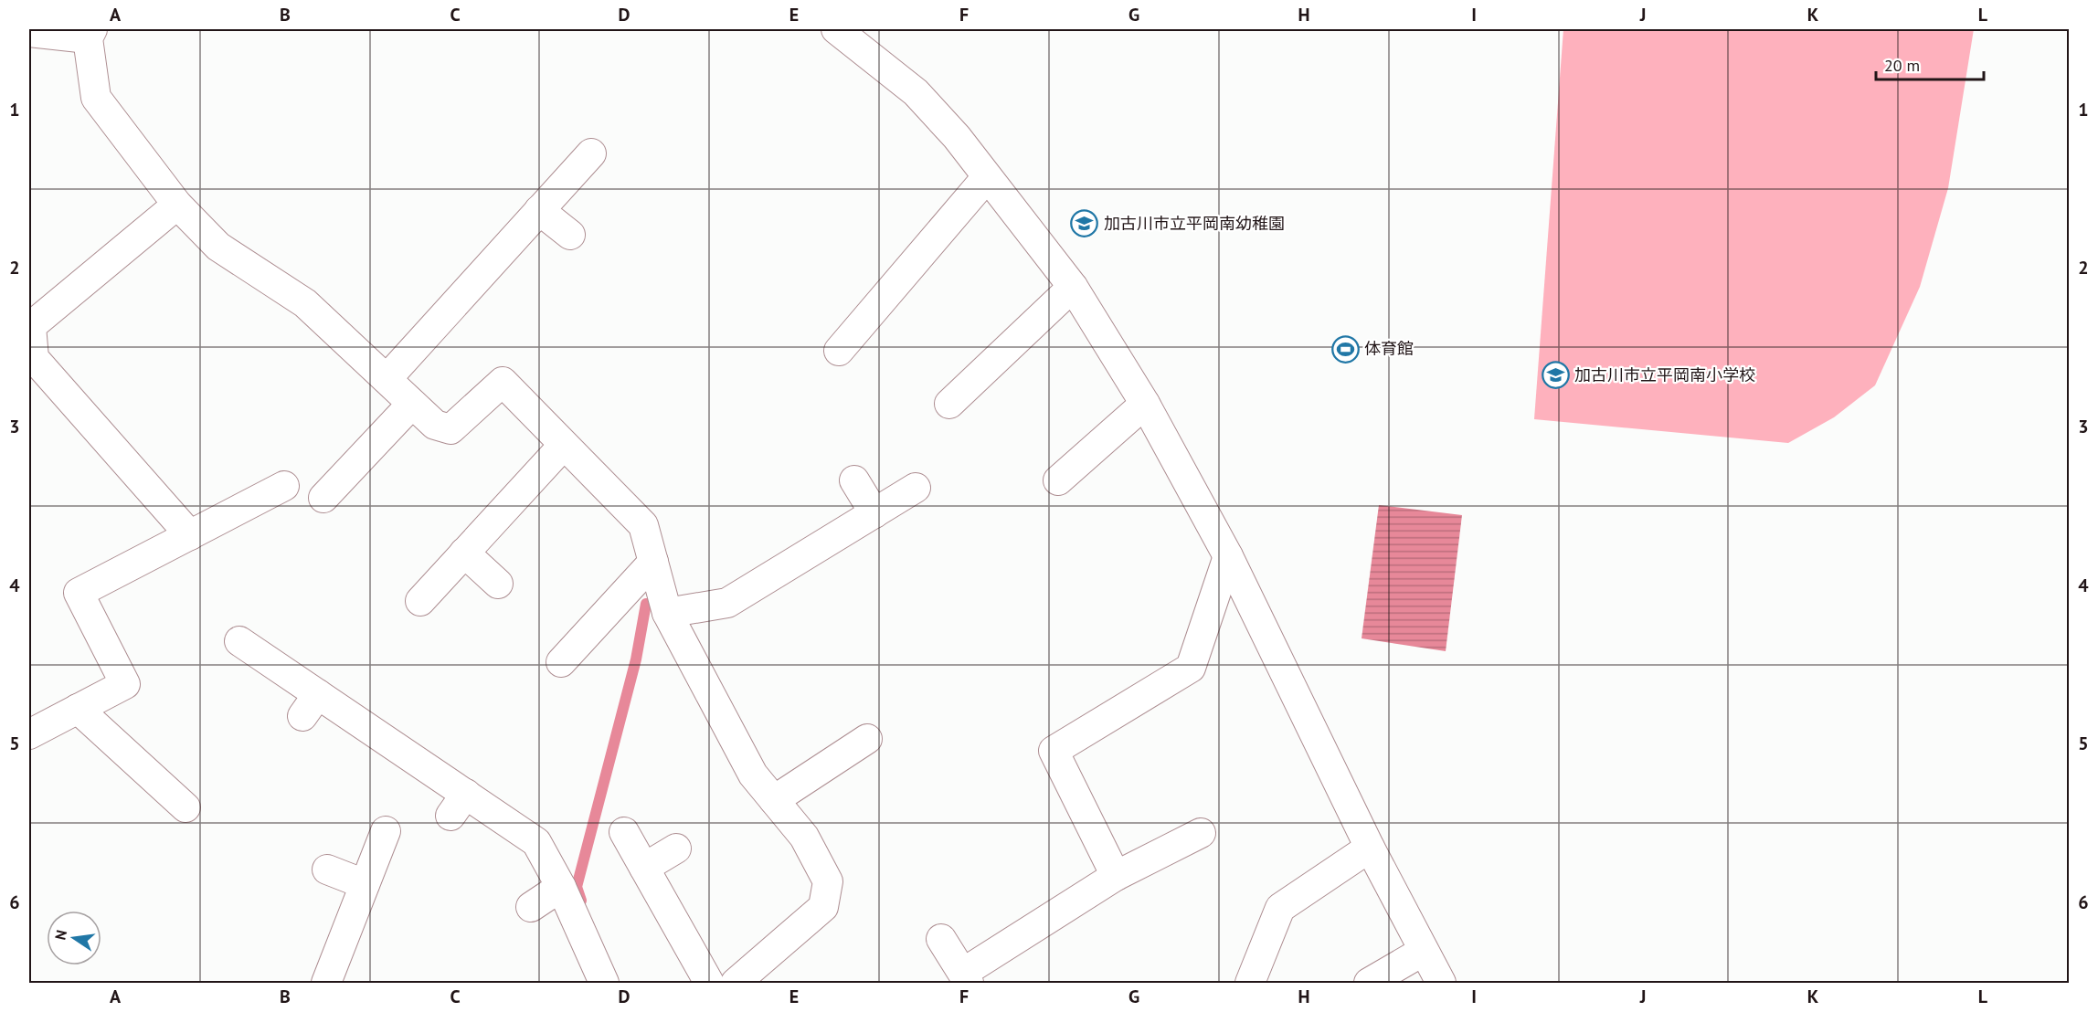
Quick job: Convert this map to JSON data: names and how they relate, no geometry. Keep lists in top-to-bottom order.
{
  "places": {
    "school or university": ["加古川市立平岡南幼稚園", "加古川市立平岡南小学校"],
    "sports": ["体育館"]
  },
  "scale_bar": "20 m",
  "north": "left",
  "grid": {
    "columns": [
      "A",
      "B",
      "C",
      "D",
      "E",
      "F",
      "G",
      "H",
      "I",
      "J",
      "K",
      "L"
    ],
    "rows": [
      "1",
      "2",
      "3",
      "4",
      "5",
      "6"
    ]
  }
}
